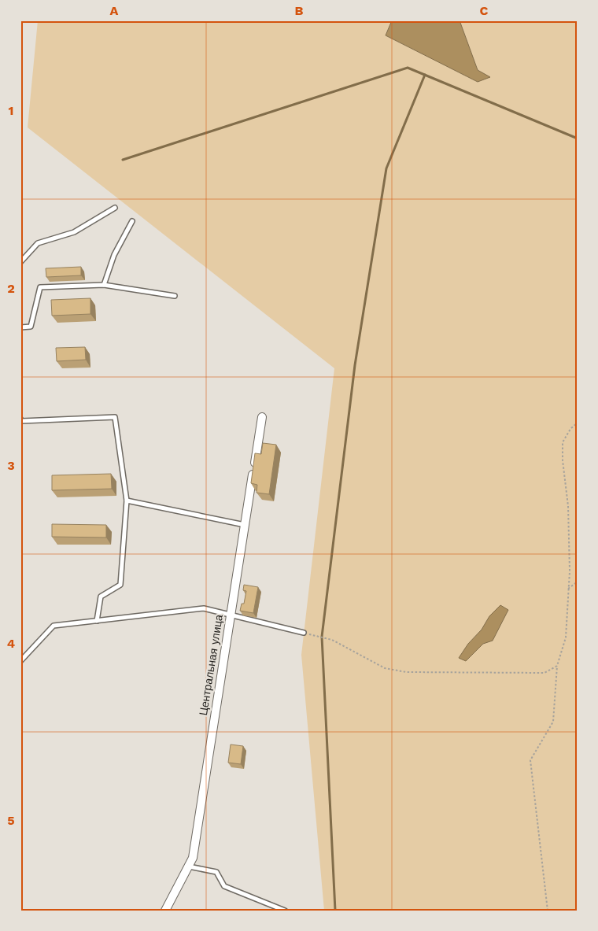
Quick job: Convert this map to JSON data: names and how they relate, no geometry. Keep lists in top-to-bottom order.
{
  "streets": {
    "street": ["Центральная улица"]
  },
  "grid": {
    "columns": ["A", "B", "C"],
    "rows": [
      "1",
      "2",
      "3",
      "4",
      "5"
    ]
  }
}
